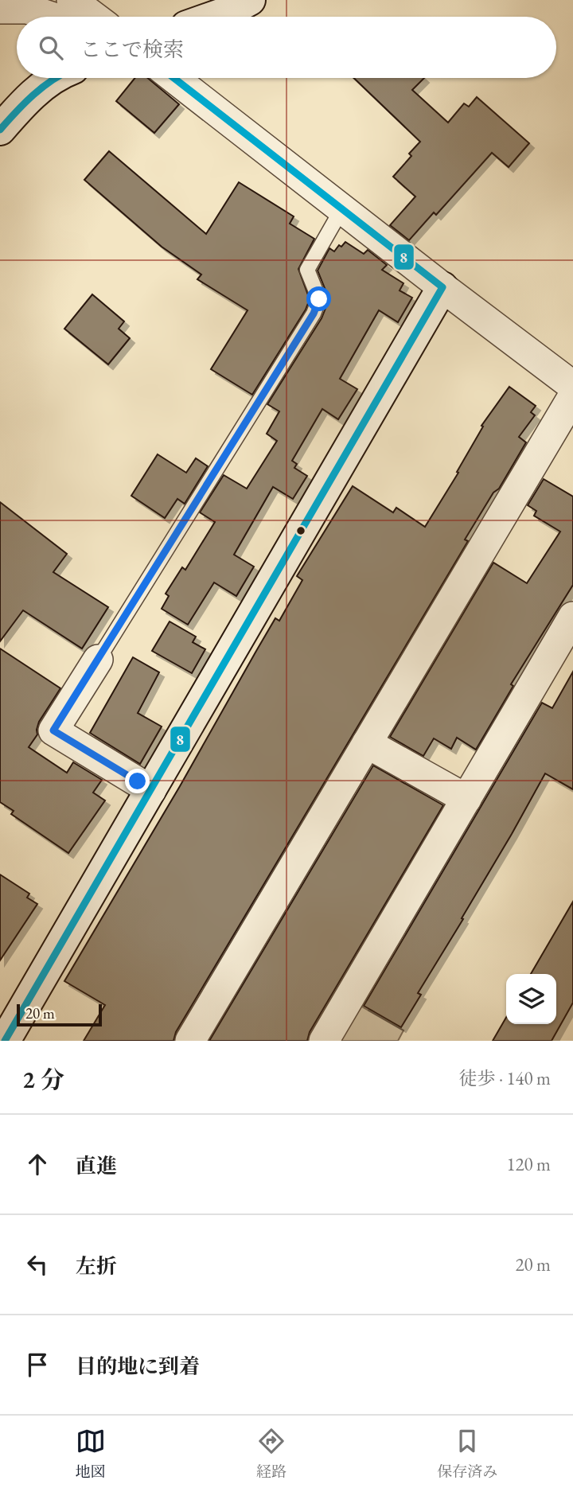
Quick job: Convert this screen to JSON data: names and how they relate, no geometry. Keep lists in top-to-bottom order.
{
  "lines": ["transit line 8"],
  "scale_bar": "20 m",
  "page": {
    "search": "ここで検索",
    "scale": "20 m",
    "heading": ["2 分", "徒歩 · 140 m"],
    "list": [
      ["直進", "120 m"],
      ["左折", "20 m"],
      "目的地に到着"
    ],
    "nav": ["地図", "経路", "保存済み"]
  }
}
